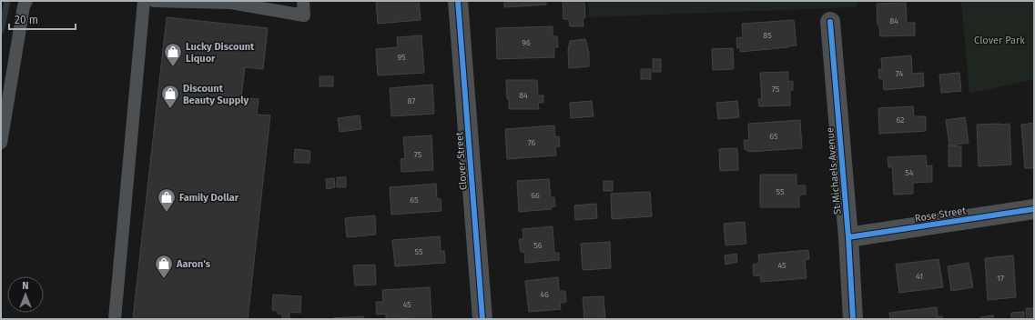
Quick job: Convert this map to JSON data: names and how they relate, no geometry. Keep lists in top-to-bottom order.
{
  "streets": {
    "street": ["Clover Street", "St Michaels Avenue", "Rose Street"]
  },
  "crossings": [
    ["St Michaels Avenue", "Rose Street"]
  ],
  "parks": ["Clover Park"],
  "places": {
    "shop": [
      "Lucky Discount Liquor",
      "Discount Beauty Supply",
      "Family Dollar",
      "Aaron's"
    ]
  },
  "house_numbers": [
    "84",
    "85",
    "96",
    "95",
    "74",
    "75",
    "84",
    "87",
    "62",
    "65",
    "76",
    "75",
    "54",
    "55",
    "66",
    "65",
    "56",
    "55",
    "45",
    "41",
    "17",
    "46",
    "45"
  ],
  "scale_bar": "20 m",
  "north": "top"
}
